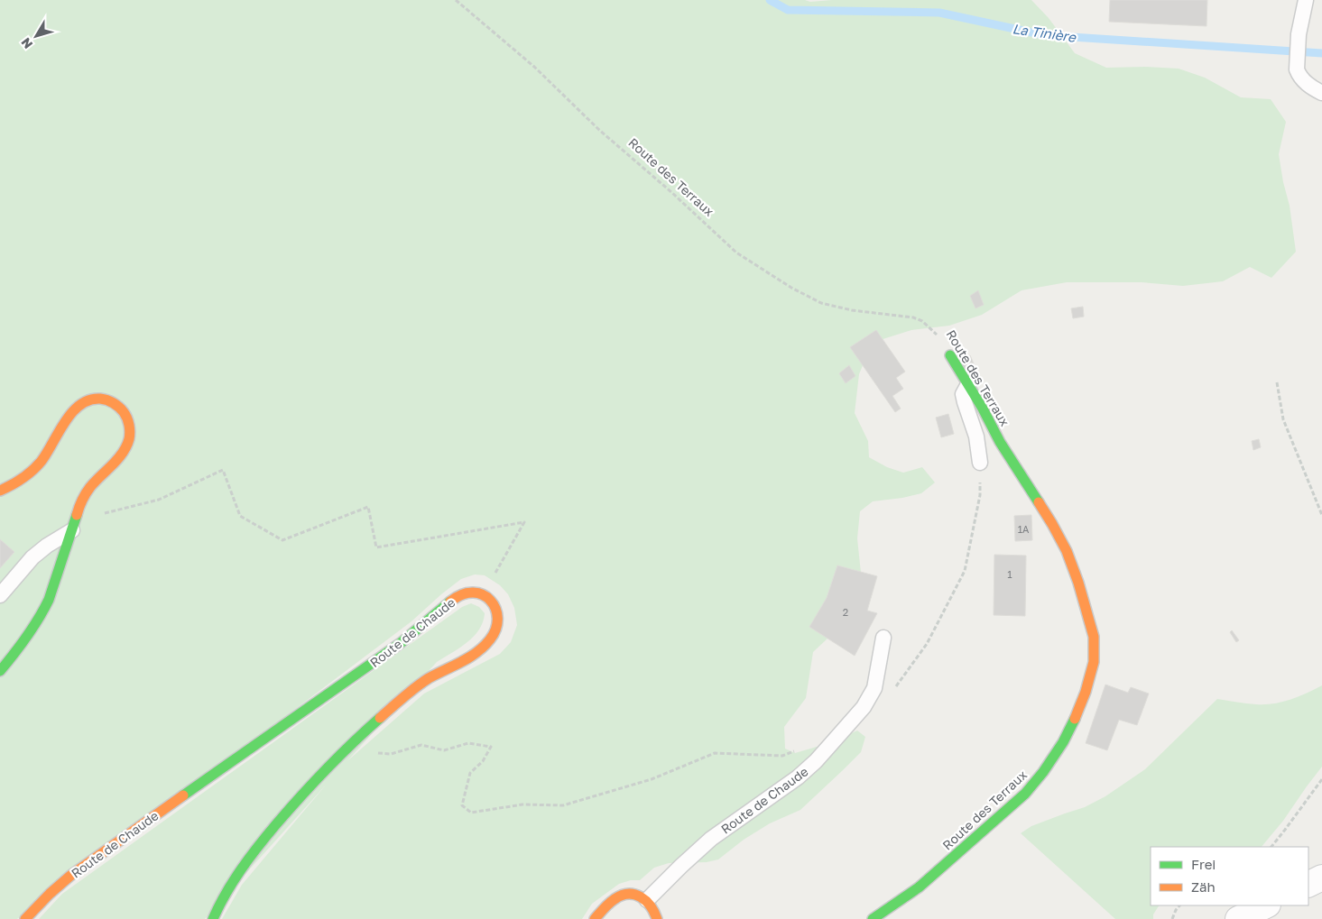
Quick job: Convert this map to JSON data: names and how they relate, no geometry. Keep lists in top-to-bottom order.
{
  "streets": {
    "street": ["Route des Terraux", "Route de Chaude"]
  },
  "water": ["La Tinière"],
  "house_numbers": ["1A", "1", "2"],
  "legend": ["Frei", "Zäh"],
  "north": "bottom left"
}
